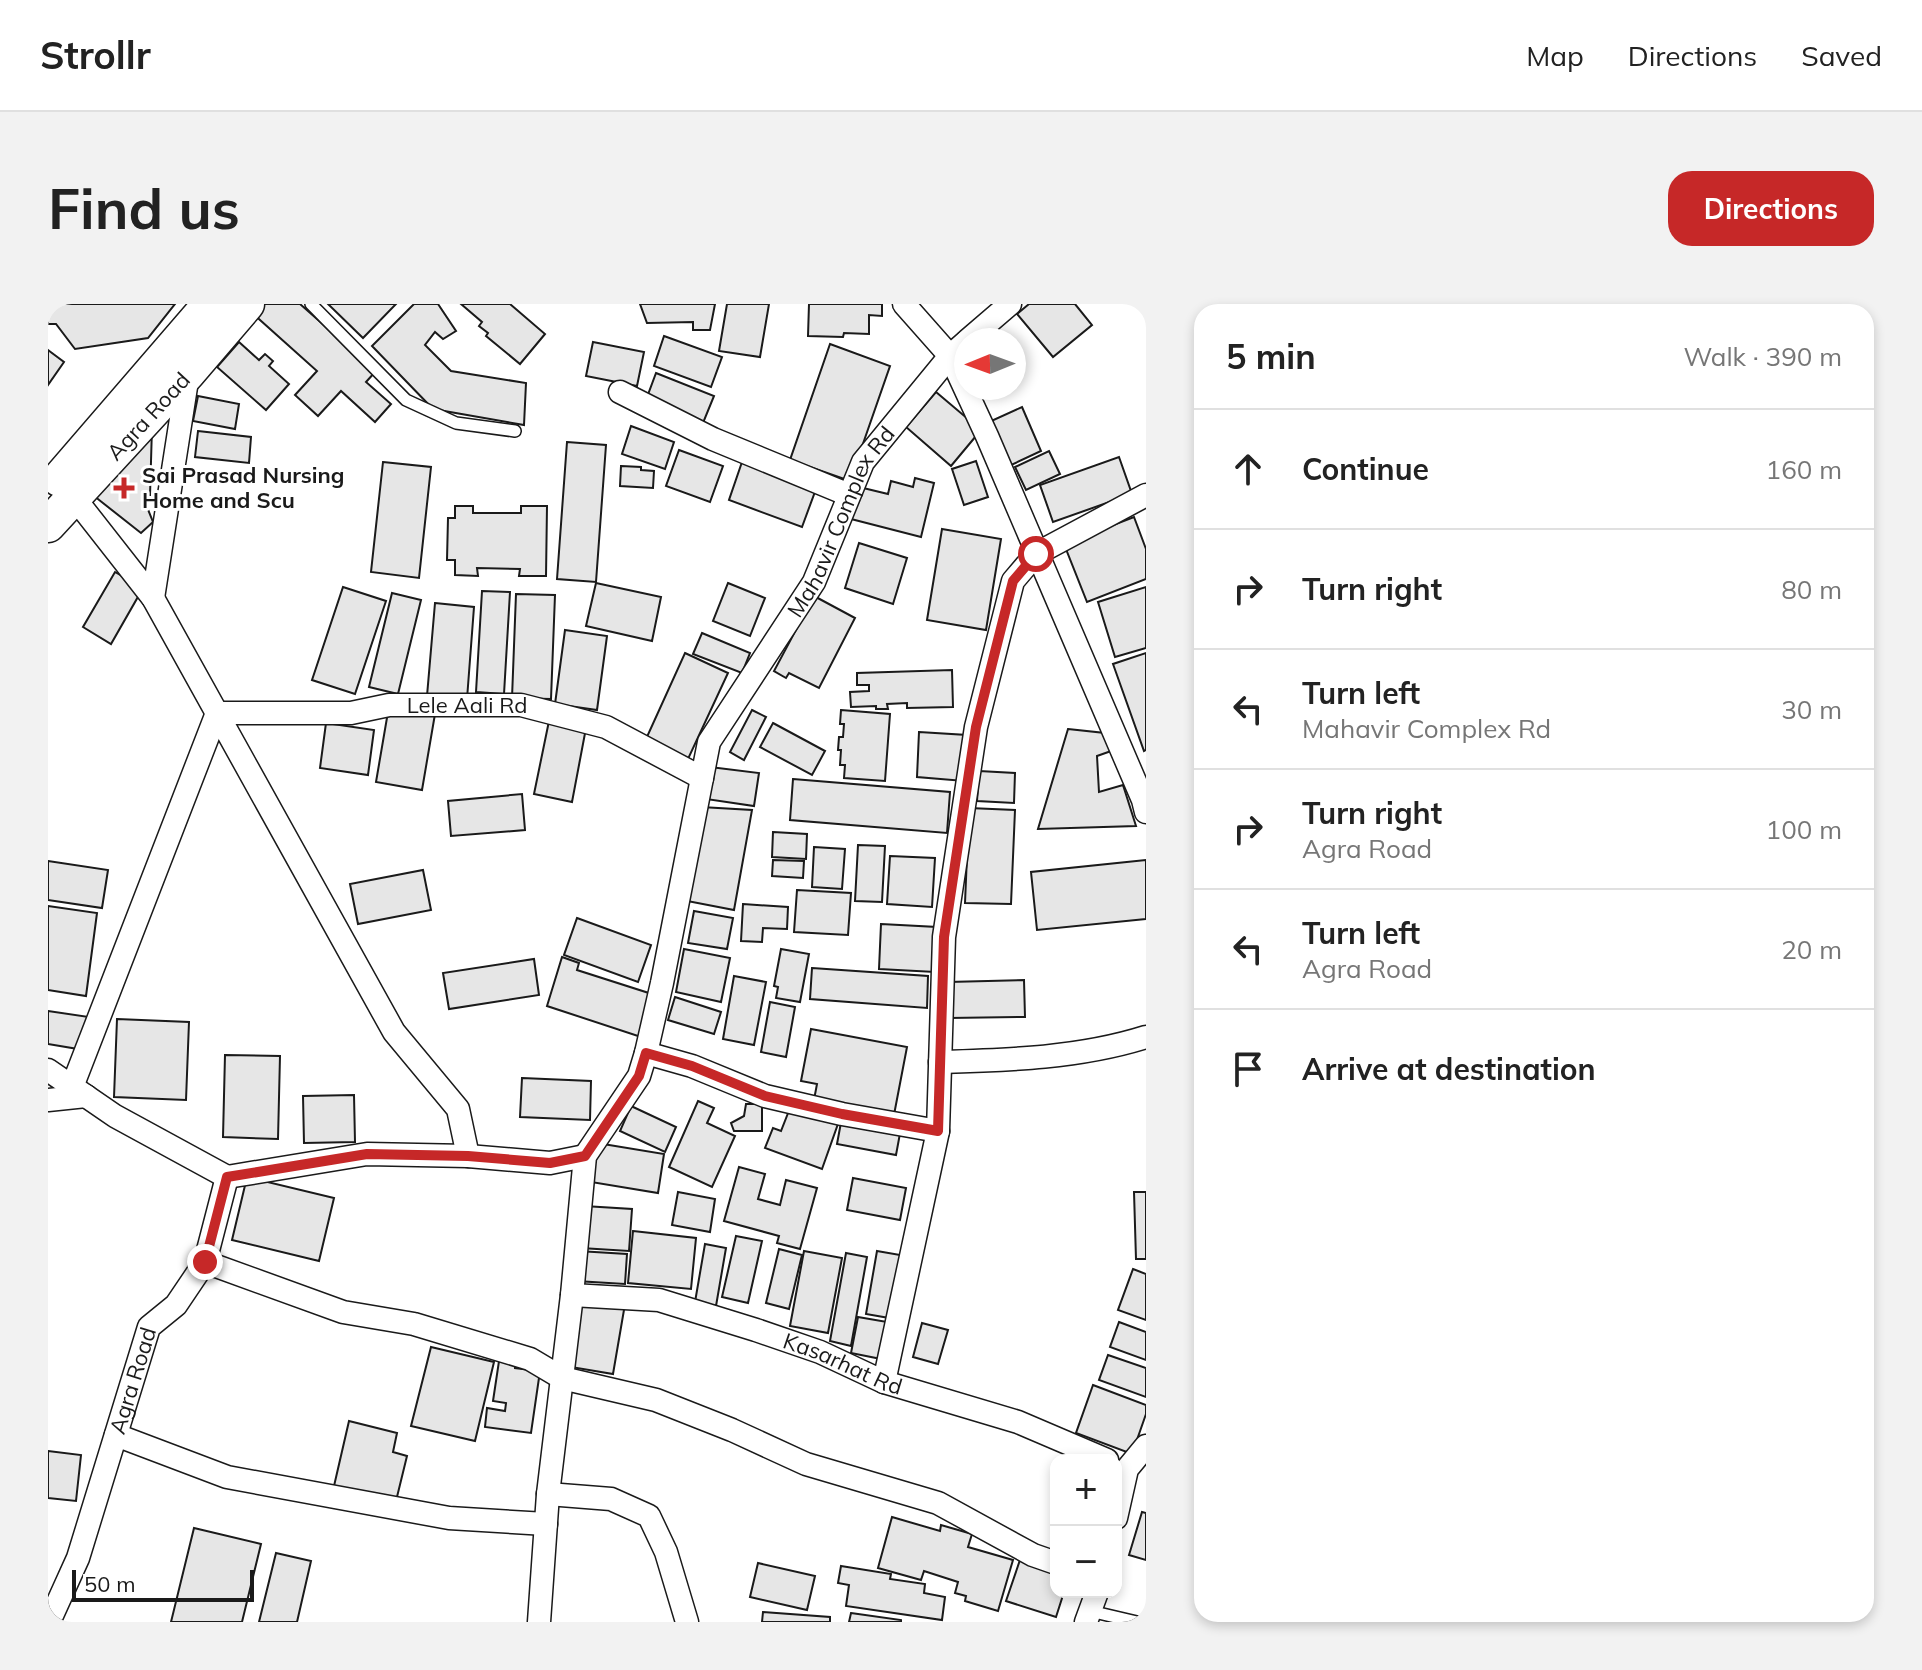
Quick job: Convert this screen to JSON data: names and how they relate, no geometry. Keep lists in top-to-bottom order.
{
  "streets": {
    "main road": ["Agra Road"],
    "street": ["Mahavir Complex Rd", "Lele Aali Rd", "Kasarhat Rd"]
  },
  "crossings": [
    ["Mahavir Complex Rd", "Lele Aali Rd"]
  ],
  "places": {
    "health": ["Sai Prasad Nursing Home and Scu"]
  },
  "scale_bar": "50 m",
  "north": "left",
  "page": {
    "header": "Strollr",
    "nav": ["Map", "Directions", "Saved"],
    "buttons": "Directions",
    "title": "Find us",
    "heading": ["5 min", "Walk · 390 m"],
    "list": [
      ["Continue", "160 m"],
      ["Turn right", "80 m"],
      ["Turn left", "Mahavir Complex Rd", "30 m"],
      ["Turn right", "Agra Road", "100 m"],
      ["Turn left", "Agra Road", "20 m"],
      "Arrive at destination"
    ],
    "map_buttons": ["+", "−"],
    "scale": "50 m"
  }
}
